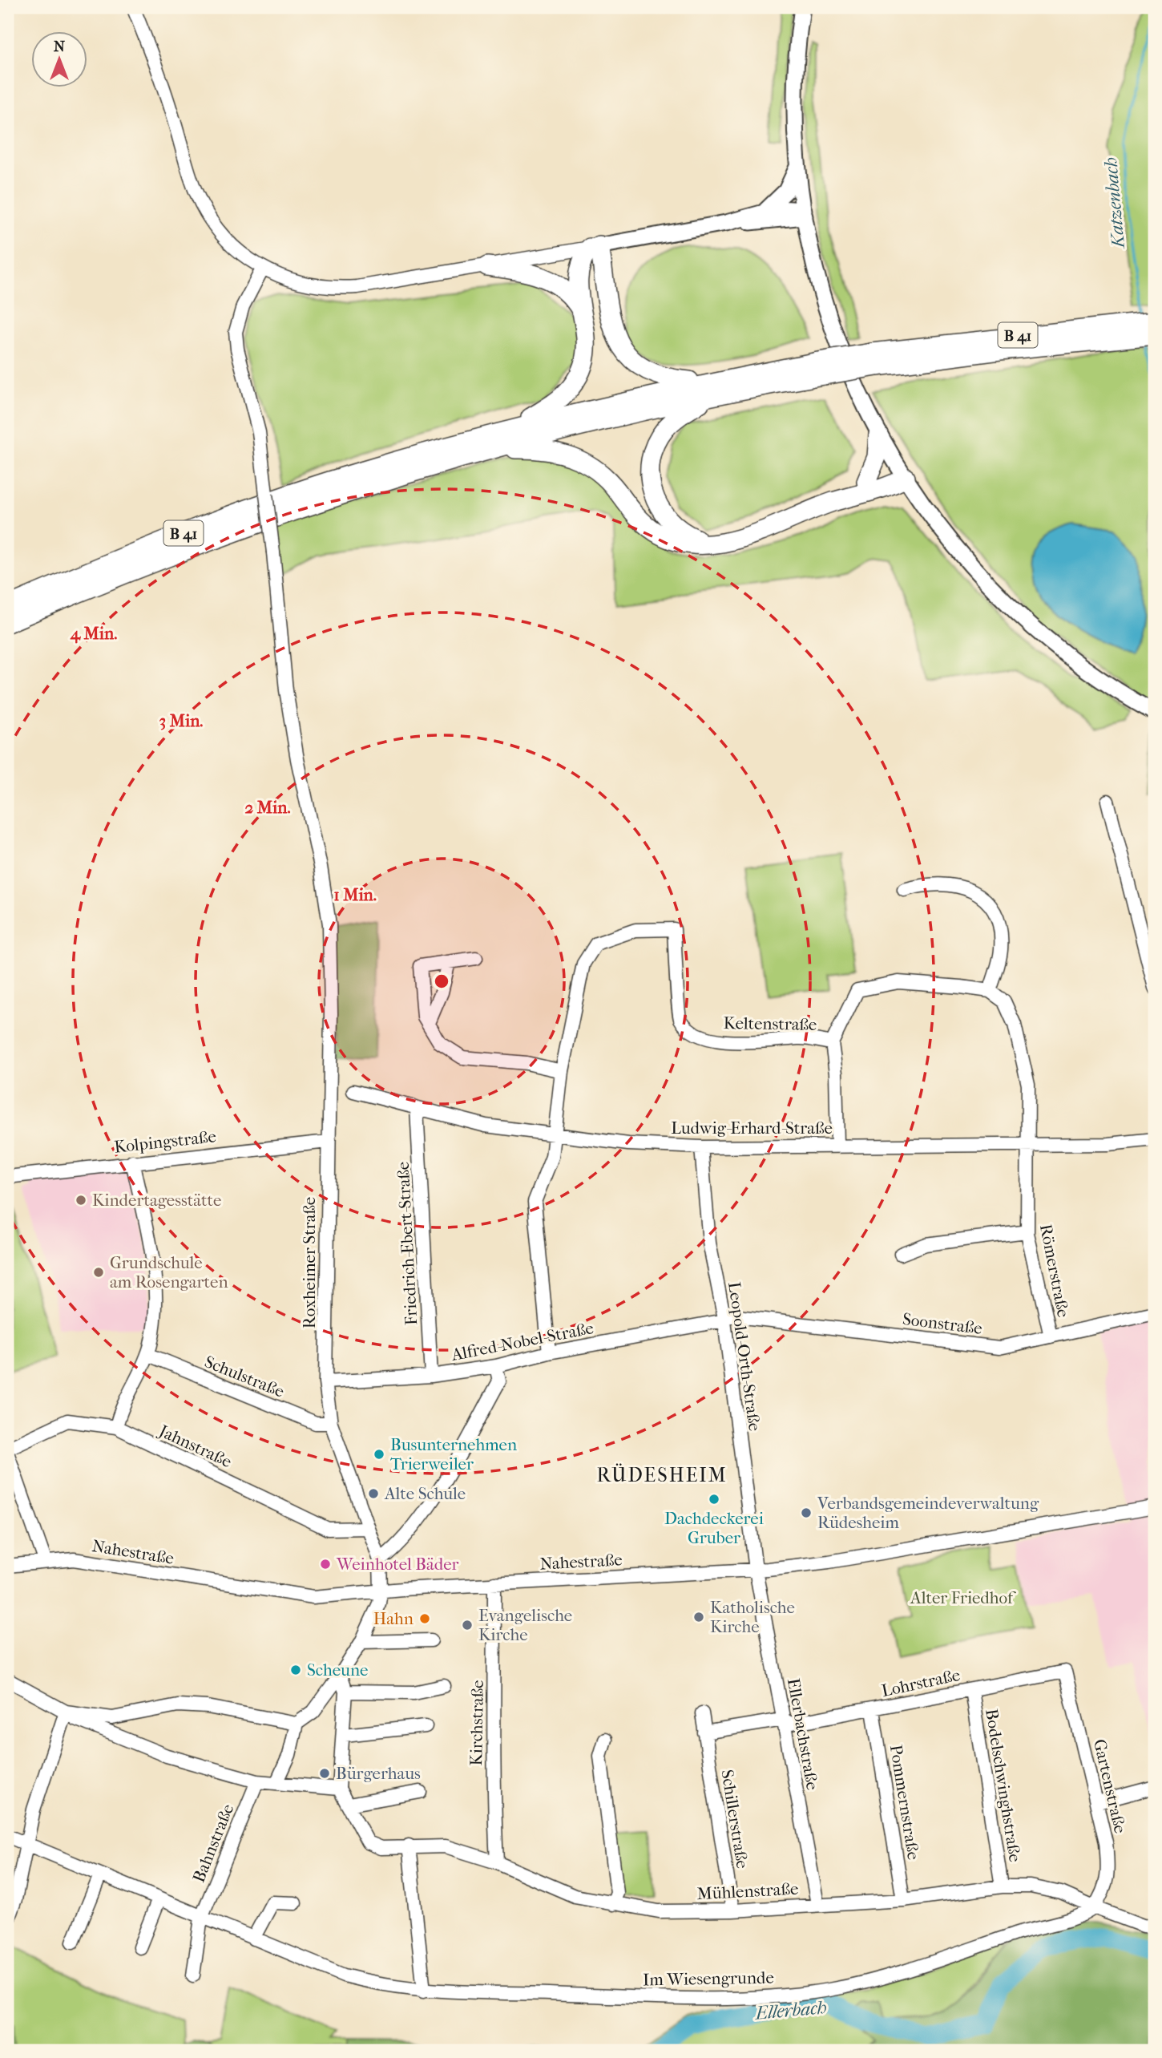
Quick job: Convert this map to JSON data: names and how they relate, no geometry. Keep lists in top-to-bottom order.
{
  "streets": {
    "highway": ["B 41"],
    "street": [
      "Keltenstraße",
      "Ludwig-Erhard-Straße",
      "Kolpingstraße",
      "Friedrich-Ebert-Straße",
      "Roxheimer Straße",
      "Römerstraße",
      "Soonstraße",
      "Alfred-Nobel-Straße",
      "Leopold-Orth-Straße",
      "Schulstraße",
      "Jahnstraße",
      "Nahestraße",
      "Lohrstraße",
      "Kirchstraße",
      "Ellerbachstraße",
      "Bodelschwinghstraße",
      "Gartenstraße",
      "Pommernstraße",
      "Schillerstraße",
      "Bahnstraße",
      "Mühlenstraße",
      "Im Wiesengrunde"
    ]
  },
  "crossings": [
    ["Keltenstraße", "Ludwig-Erhard-Straße"],
    ["Keltenstraße", "Alfred-Nobel-Straße"],
    ["Ludwig-Erhard-Straße", "Friedrich-Ebert-Straße"],
    ["Ludwig-Erhard-Straße", "Römerstraße"],
    ["Ludwig-Erhard-Straße", "Leopold-Orth-Straße"],
    ["Kolpingstraße", "Roxheimer Straße"],
    ["Friedrich-Ebert-Straße", "Alfred-Nobel-Straße"],
    ["Roxheimer Straße", "Alfred-Nobel-Straße"],
    ["Roxheimer Straße", "Schulstraße"],
    ["Roxheimer Straße", "Jahnstraße"],
    ["Roxheimer Straße", "Nahestraße"],
    ["Römerstraße", "Soonstraße"],
    ["Soonstraße", "Alfred-Nobel-Straße"],
    ["Soonstraße", "Leopold-Orth-Straße"],
    ["Alfred-Nobel-Straße", "Leopold-Orth-Straße"],
    ["Leopold-Orth-Straße", "Nahestraße"],
    ["Leopold-Orth-Straße", "Ellerbachstraße"],
    ["Jahnstraße", "Nahestraße"],
    ["Nahestraße", "Kirchstraße"],
    ["Nahestraße", "Ellerbachstraße"],
    ["Lohrstraße", "Ellerbachstraße"],
    ["Lohrstraße", "Bodelschwinghstraße"],
    ["Lohrstraße", "Gartenstraße"],
    ["Lohrstraße", "Pommernstraße"],
    ["Kirchstraße", "Mühlenstraße"],
    ["Ellerbachstraße", "Mühlenstraße"],
    ["Bodelschwinghstraße", "Mühlenstraße"],
    ["Gartenstraße", "Mühlenstraße"],
    ["Gartenstraße", "Im Wiesengrunde"],
    ["Pommernstraße", "Mühlenstraße"],
    ["Schillerstraße", "Mühlenstraße"],
    ["Bahnstraße", "Im Wiesengrunde"],
    ["Mühlenstraße", "Im Wiesengrunde"]
  ],
  "districts": ["RÜDESHEIM"],
  "water": ["Katzenbach", "Ellerbach"],
  "parks": ["Alter Friedhof"],
  "places": [
    "Kindertagesstätte",
    "Grundschule am Rosengarten",
    "Busunternehmen Trierweiler",
    "Alte Schule",
    "Dachdeckerei Gruber",
    "Verbandsgemeindeverwaltung Rüdesheim",
    "Weinhotel Bäder",
    "Katholische Kirche",
    "Hahn",
    "Evangelische Kirche",
    "Scheune",
    "Bürgerhaus"
  ],
  "north": "top",
  "rings": [
    "4 Min.",
    "3 Min.",
    "2 Min.",
    "1 Min."
  ]
}
